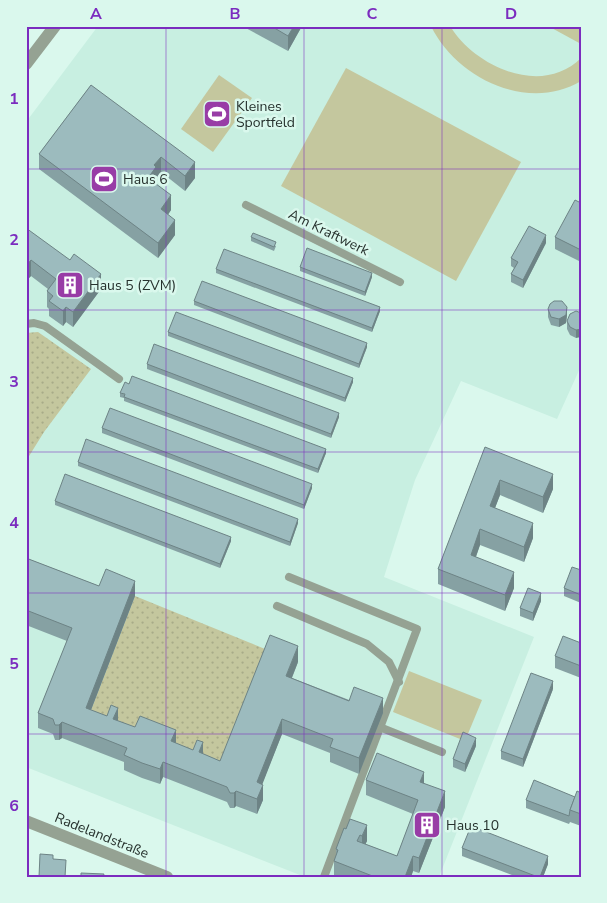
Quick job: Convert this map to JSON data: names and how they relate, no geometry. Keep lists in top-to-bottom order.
{
  "streets": {
    "street": ["Radelandstraße"],
    "lane": ["Am Kraftwerk"]
  },
  "places": {
    "sports": ["Kleines Sportfeld", "Haus 6"],
    "building": ["Haus 5 (ZVM)", "Haus 10"]
  },
  "grid": {
    "columns": [
      "A",
      "B",
      "C",
      "D"
    ],
    "rows": [
      "1",
      "2",
      "3",
      "4",
      "5",
      "6"
    ]
  }
}
